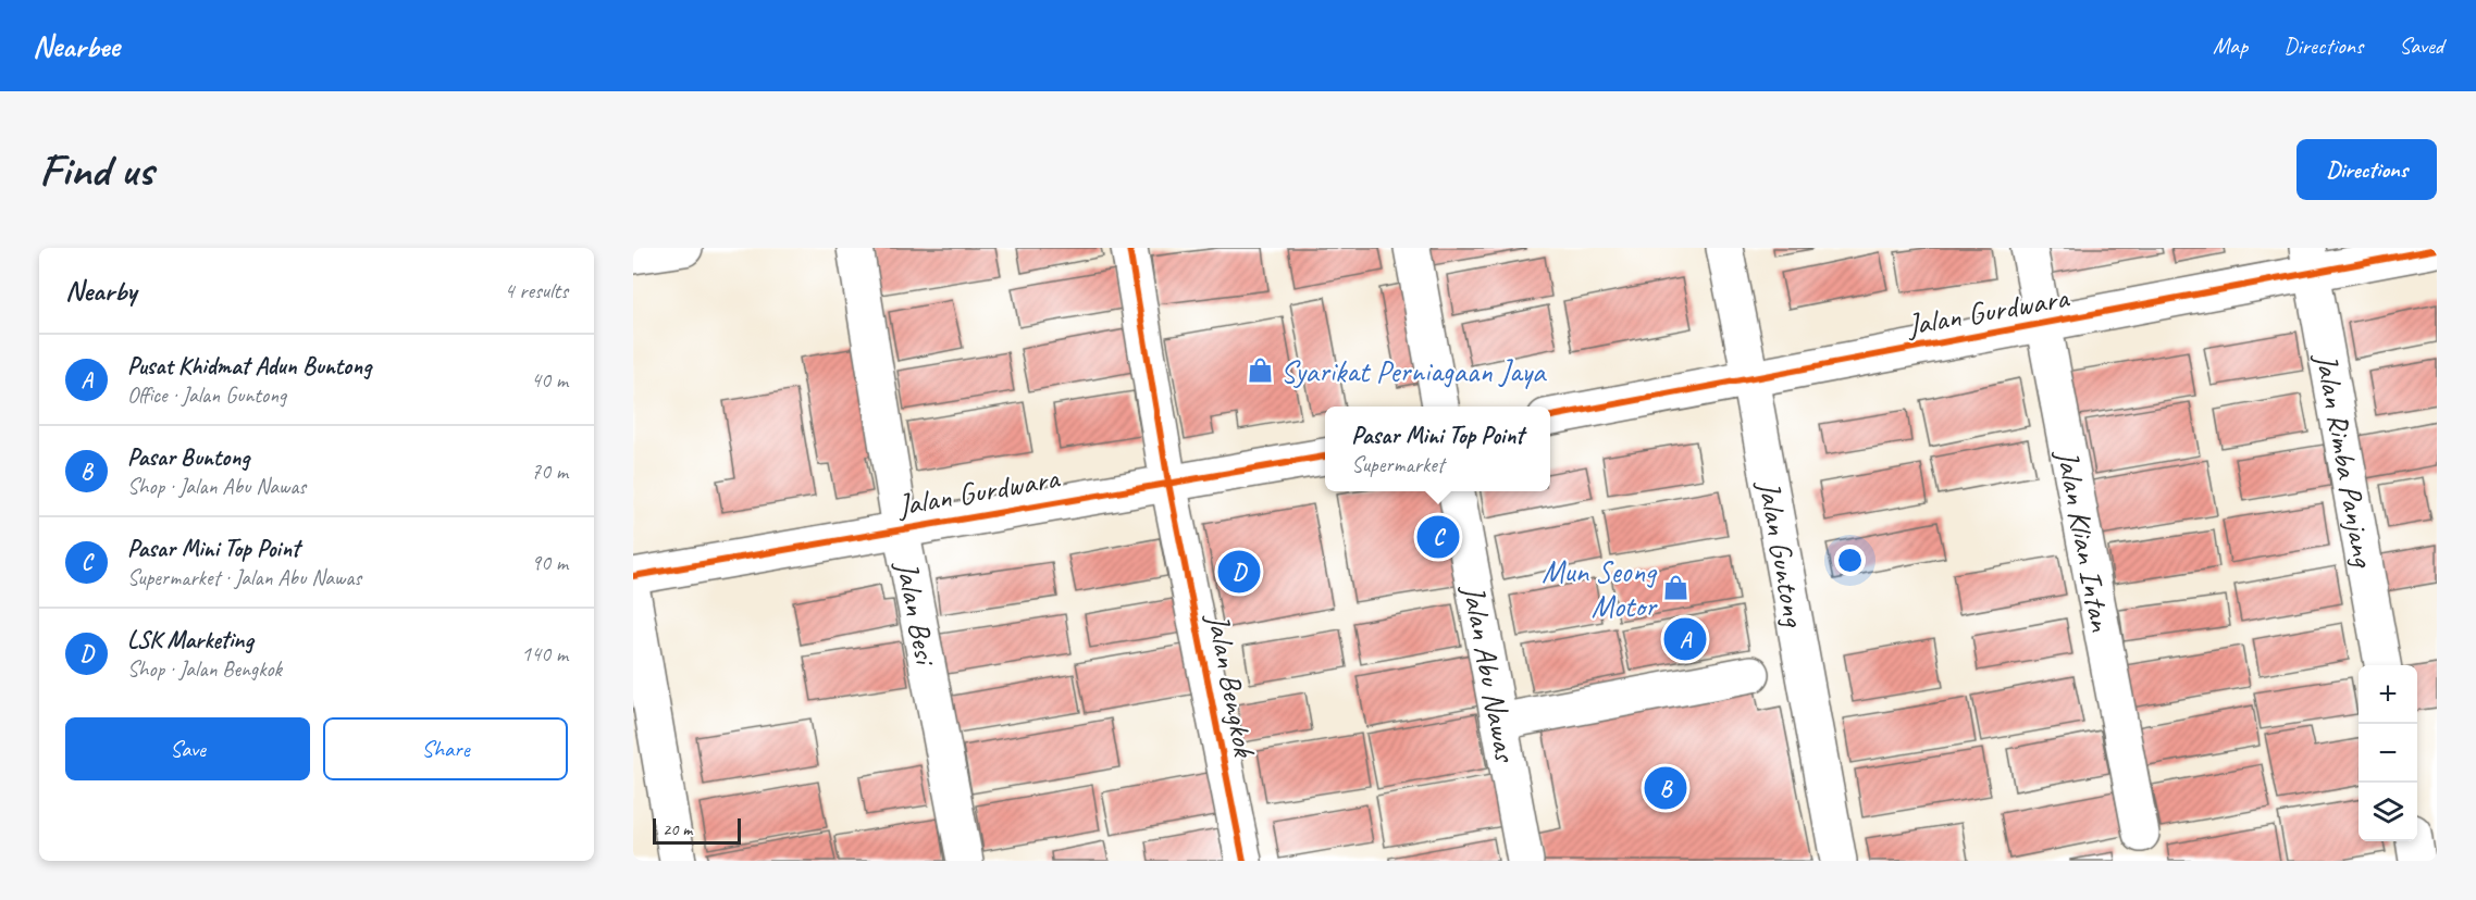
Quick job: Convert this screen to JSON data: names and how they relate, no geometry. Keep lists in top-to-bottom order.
{
  "streets": {
    "street": [
      "Jalan Gurdwara",
      "Jalan Rimba Panjang",
      "Jalan Klian Intan",
      "Jalan Guntong",
      "Jalan Besi",
      "Jalan Abu Nawas",
      "Jalan Bengkok"
    ]
  },
  "crossings": [
    ["Jalan Gurdwara", "Jalan Rimba Panjang"],
    ["Jalan Gurdwara", "Jalan Klian Intan"],
    ["Jalan Gurdwara", "Jalan Guntong"],
    ["Jalan Gurdwara", "Jalan Besi"],
    ["Jalan Gurdwara", "Jalan Bengkok"]
  ],
  "places": {
    "shop": ["Syarikat Perniagaan Jaya", "Mun Seong Motor"]
  },
  "scale_bar": "20 m",
  "page": {
    "header": "Nearbee",
    "nav": ["Map", "Directions", "Saved"],
    "buttons": [
      "Directions",
      ["Save", "Share"]
    ],
    "title": "Find us",
    "heading": ["Nearby", "4 results"],
    "list": [
      {
        "mark": "A",
        "name": "Pusat Khidmat Adun Buntong",
        "note": "Office · Jalan Guntong",
        "value": "40 m"
      },
      {
        "mark": "B",
        "name": "Pasar Buntong",
        "note": "Shop · Jalan Abu Nawas",
        "value": "70 m"
      },
      {
        "mark": "C",
        "name": "Pasar Mini Top Point",
        "note": "Supermarket · Jalan Abu Nawas",
        "value": "90 m"
      },
      {
        "mark": "D",
        "name": "LSK Marketing",
        "note": "Shop · Jalan Bengkok",
        "value": "140 m"
      }
    ],
    "popup": ["Pasar Mini Top Point", "Supermarket"],
    "pins": [
      "C",
      "D",
      "A",
      "B"
    ],
    "map_buttons": ["+", "−"],
    "scale": "20 m"
  }
}
